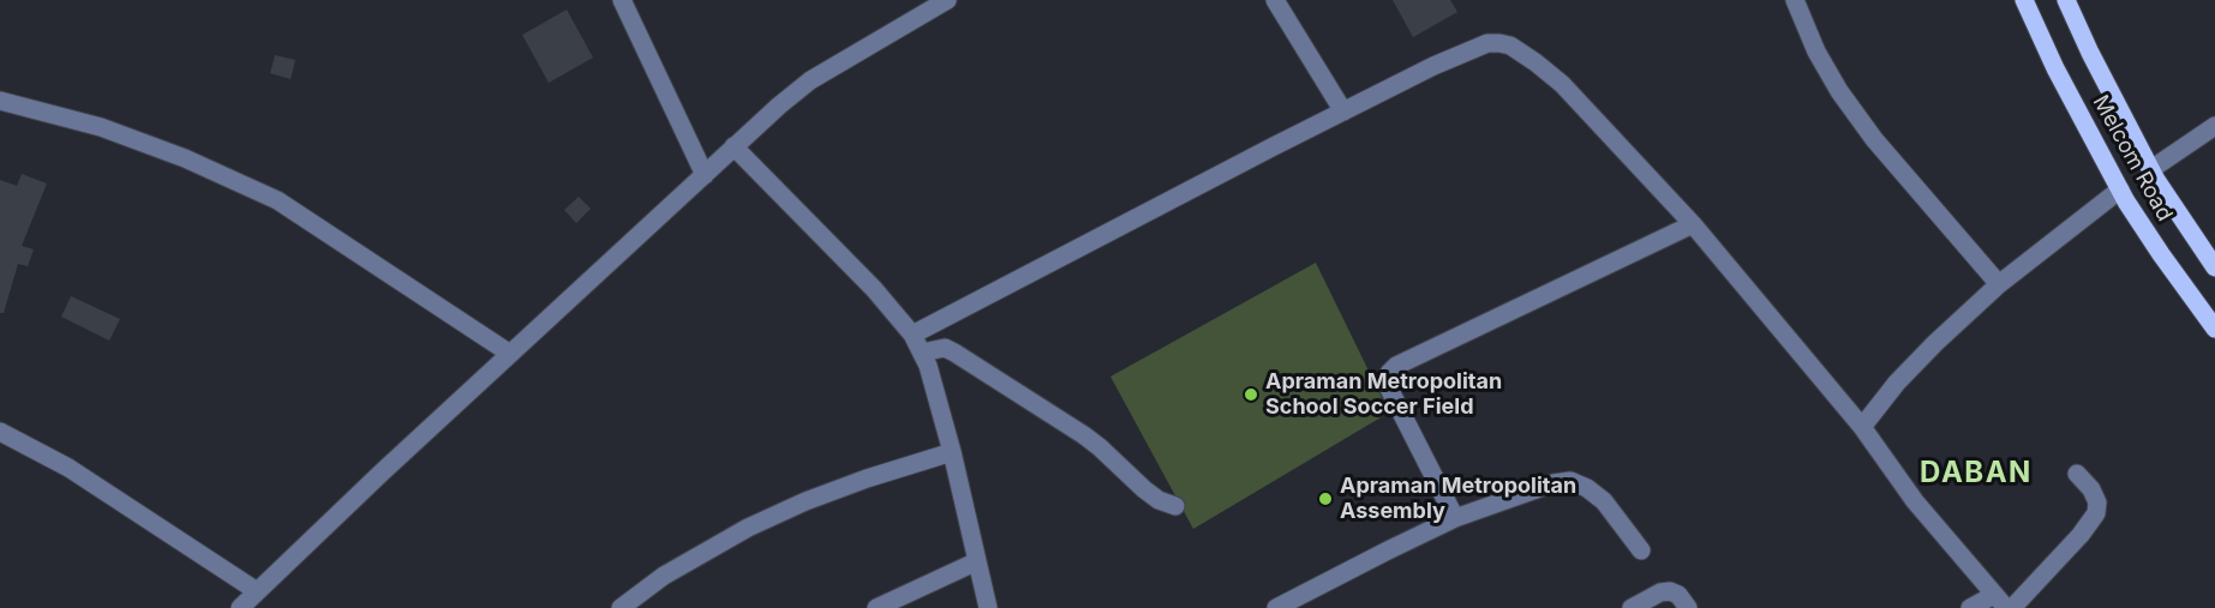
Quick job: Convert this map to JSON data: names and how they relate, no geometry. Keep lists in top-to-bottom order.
{
  "streets": {
    "main road": ["Melcom Road"]
  },
  "districts": ["DABAN"],
  "places": ["Apraman Metropolitan School Soccer Field", "Apraman Metropolitan Assembly"]
}
